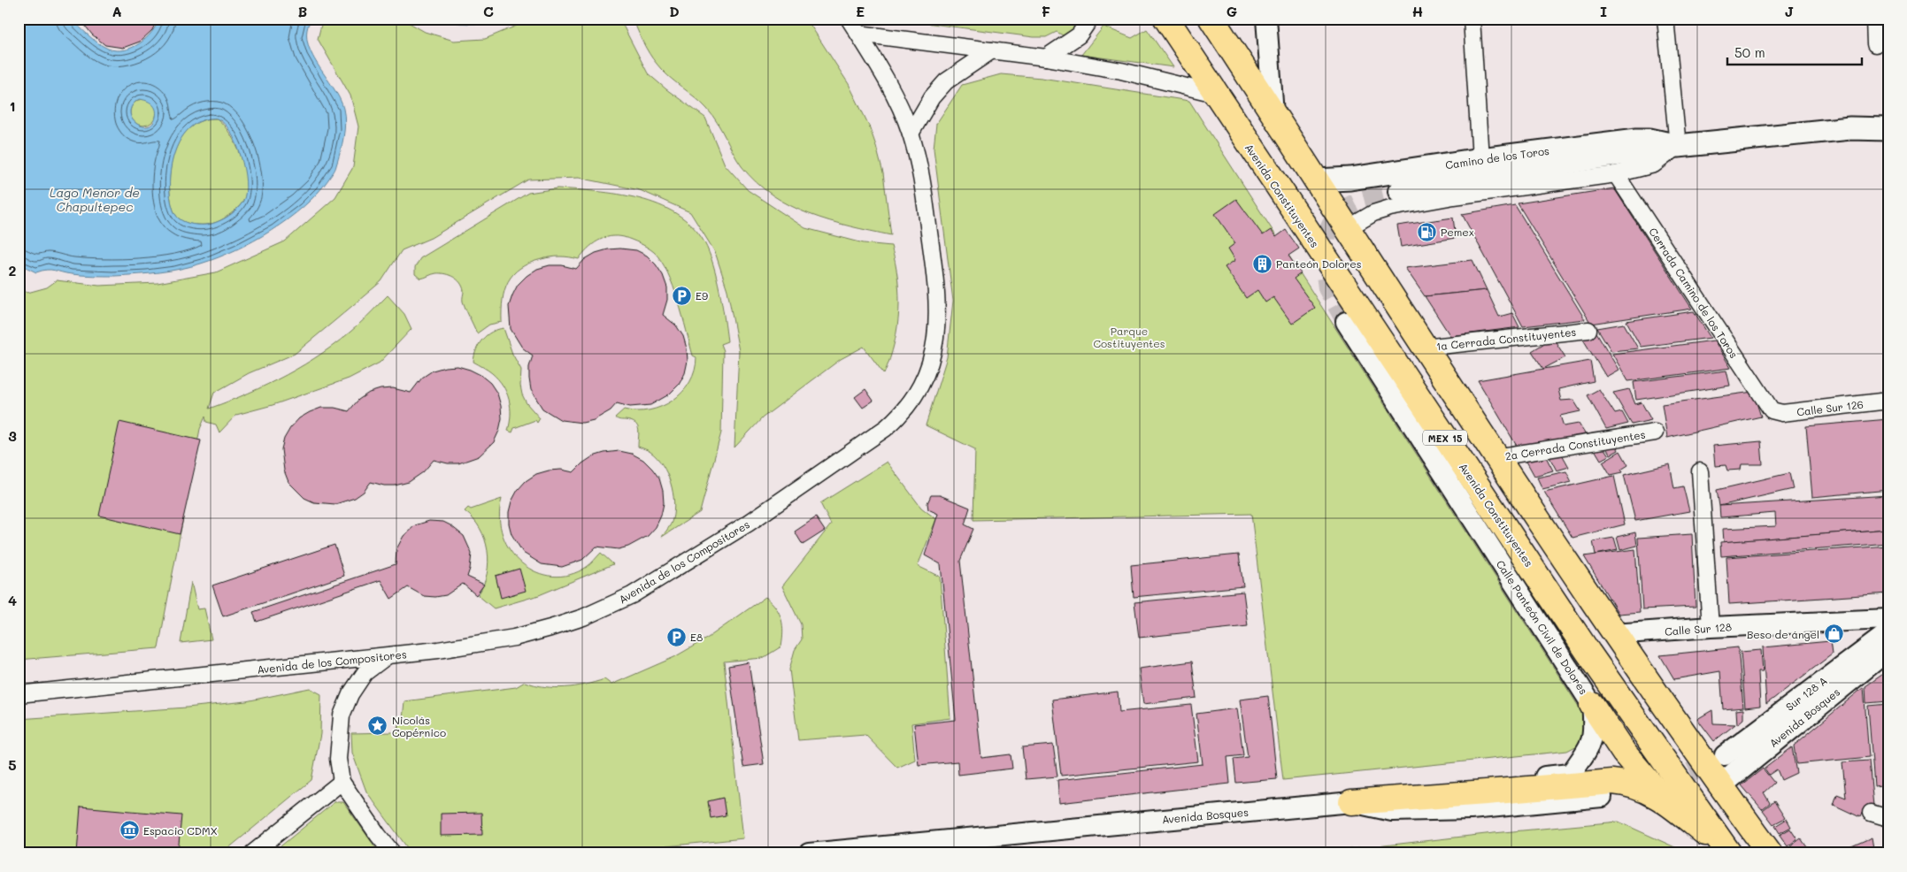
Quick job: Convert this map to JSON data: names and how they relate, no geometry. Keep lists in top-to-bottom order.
{
  "streets": {
    "highway": ["Avenida Constituyentes", "MEX 15"],
    "main road": ["Camino de los Toros", "Avenida Bosques"],
    "street": [
      "Cerrada Camino de los Toros",
      "1a Cerrada Constituyentes",
      "Calle Sur 126",
      "2a Cerrada Constituyentes",
      "Avenida de los Compositores",
      "Calle Panteón Civil de Dolores",
      "Calle Sur 128",
      "Sur 128 A"
    ]
  },
  "crossings": [
    ["Camino de los Toros", "MEX 15"],
    ["Cerrada Camino de los Toros", "Calle Sur 126"],
    ["1a Cerrada Constituyentes", "MEX 15"],
    ["MEX 15", "2a Cerrada Constituyentes"],
    ["MEX 15", "Calle Sur 128"],
    ["MEX 15", "Avenida Bosques"]
  ],
  "water": ["Lago Menor de Chapultepec"],
  "parks": ["Parque Costituyentes"],
  "places": {
    "fuel station": ["Pemex"],
    "building": ["Panteón Dolores"],
    "parking": ["E9", "E8"],
    "shop": ["Beso de ángel"],
    "place": ["Nicolás Copérnico"],
    "museum": ["Espacio CDMX"]
  },
  "scale_bar": "50 m",
  "grid": {
    "columns": [
      "A",
      "B",
      "C",
      "D",
      "E",
      "F",
      "G",
      "H",
      "I",
      "J"
    ],
    "rows": [
      "1",
      "2",
      "3",
      "4",
      "5"
    ]
  }
}
